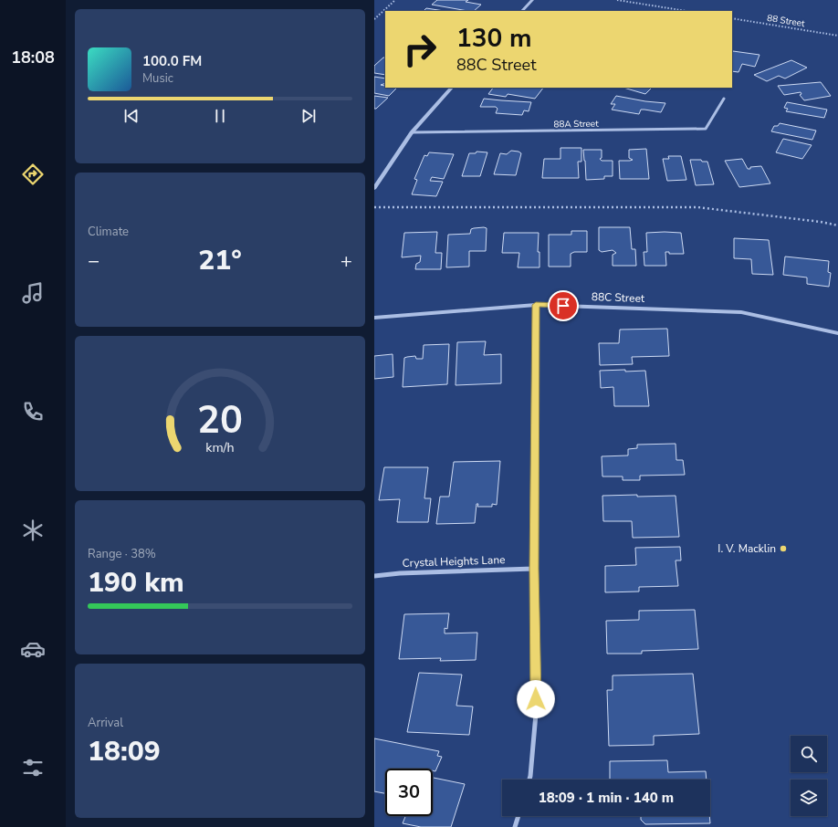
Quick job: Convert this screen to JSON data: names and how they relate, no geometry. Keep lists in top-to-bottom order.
{
  "streets": {
    "street": ["88A Street", "88C Street", "Crystal Heights Lane"],
    "path": ["88 Street"]
  },
  "places": ["I. V. Macklin"],
  "page": {
    "tabs": "18:08",
    "turn": ["130 m", "88C Street"],
    "song": ["100.0 FM", "Music"],
    "tile": [
      "Climate",
      ["Range · 38%", "190 km"],
      ["Arrival", "18:09"]
    ],
    "heat": ["−", "21°", "+"],
    "limit": "30",
    "trip": "18:09 · 1 min · 140 m",
    "gauge": ["20", "km/h"]
  }
}
